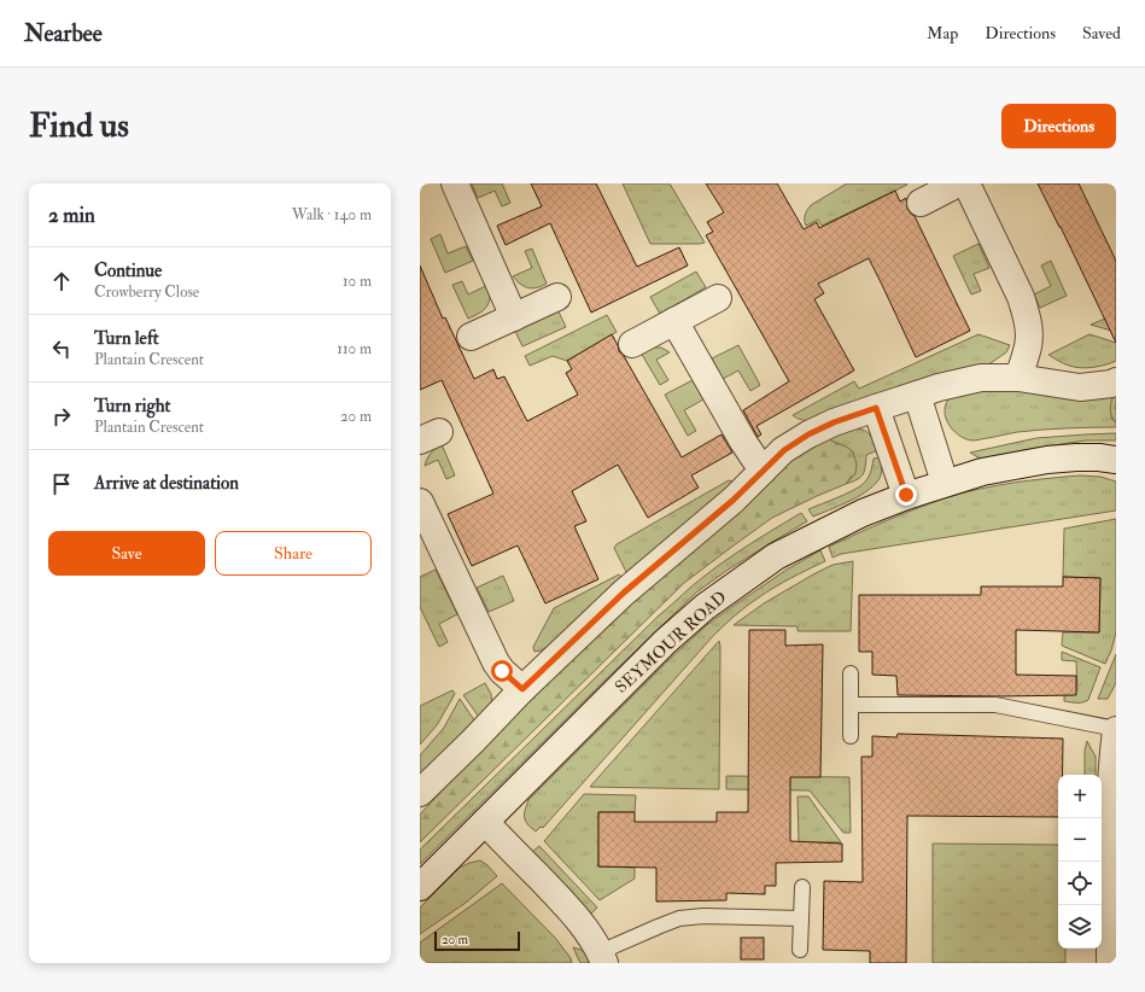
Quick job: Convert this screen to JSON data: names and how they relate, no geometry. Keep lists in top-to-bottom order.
{
  "streets": {
    "street": ["SEYMOUR ROAD"]
  },
  "scale_bar": "20 m",
  "page": {
    "header": "Nearbee",
    "nav": ["Map", "Directions", "Saved"],
    "buttons": [
      "Directions",
      ["Save", "Share"]
    ],
    "title": "Find us",
    "heading": ["2 min", "Walk · 140 m"],
    "list": [
      ["Continue", "Crowberry Close", "10 m"],
      ["Turn left", "Plantain Crescent", "110 m"],
      ["Turn right", "Plantain Crescent", "20 m"],
      "Arrive at destination"
    ],
    "map_buttons": ["+", "−"],
    "scale": "20 m"
  }
}
